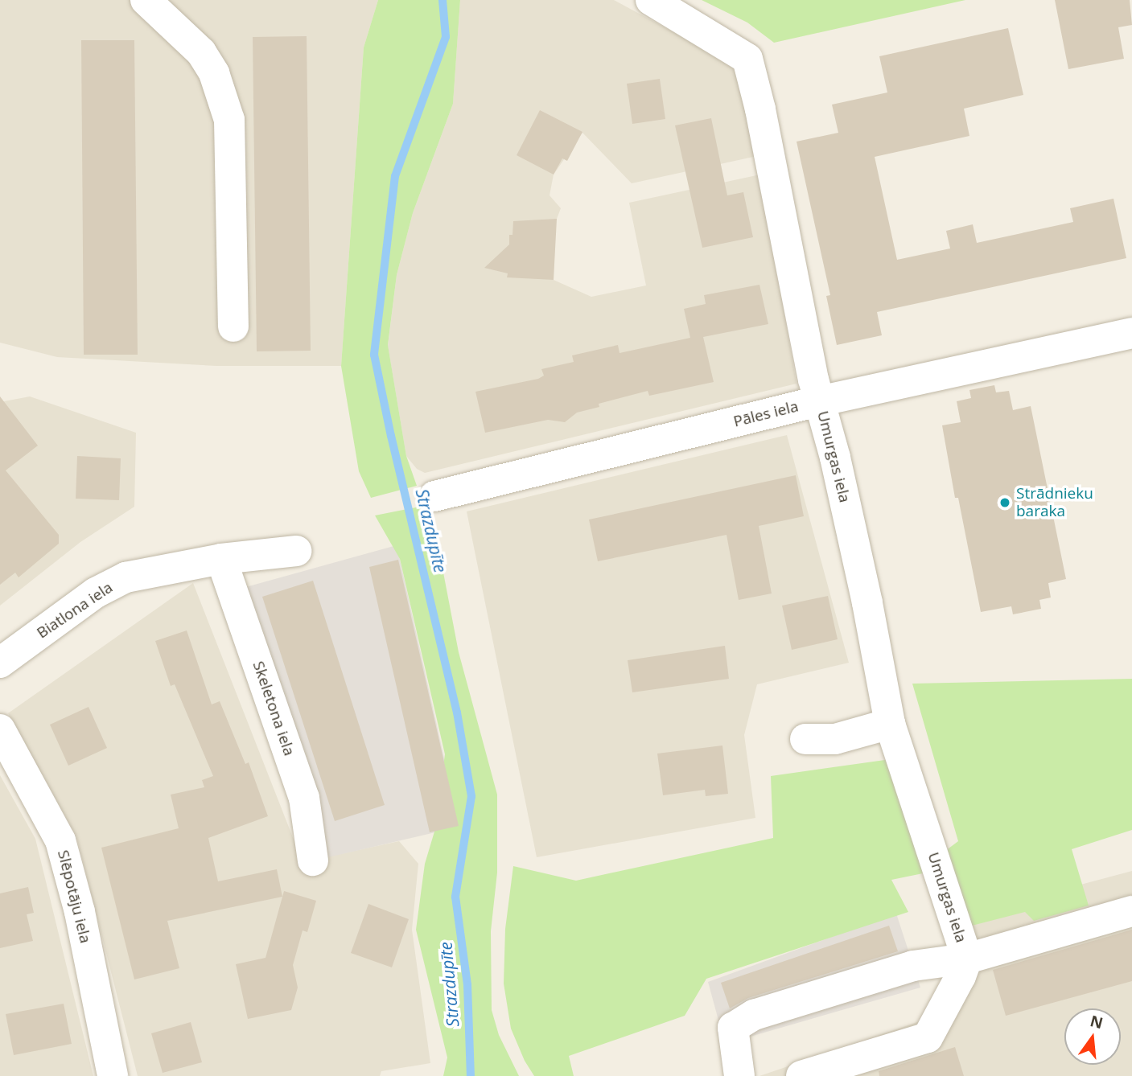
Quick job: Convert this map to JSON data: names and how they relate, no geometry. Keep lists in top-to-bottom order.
{
  "streets": {
    "street": [
      "Pāles iela",
      "Umurgas iela",
      "Biatlona iela",
      "Skeletona iela",
      "Slēpotāju iela"
    ]
  },
  "crossings": [
    ["Pāles iela", "Umurgas iela"],
    ["Biatlona iela", "Skeletona iela"]
  ],
  "water": ["Strazdupīte"],
  "places": ["Strādnieku baraka"],
  "north": "top"
}
